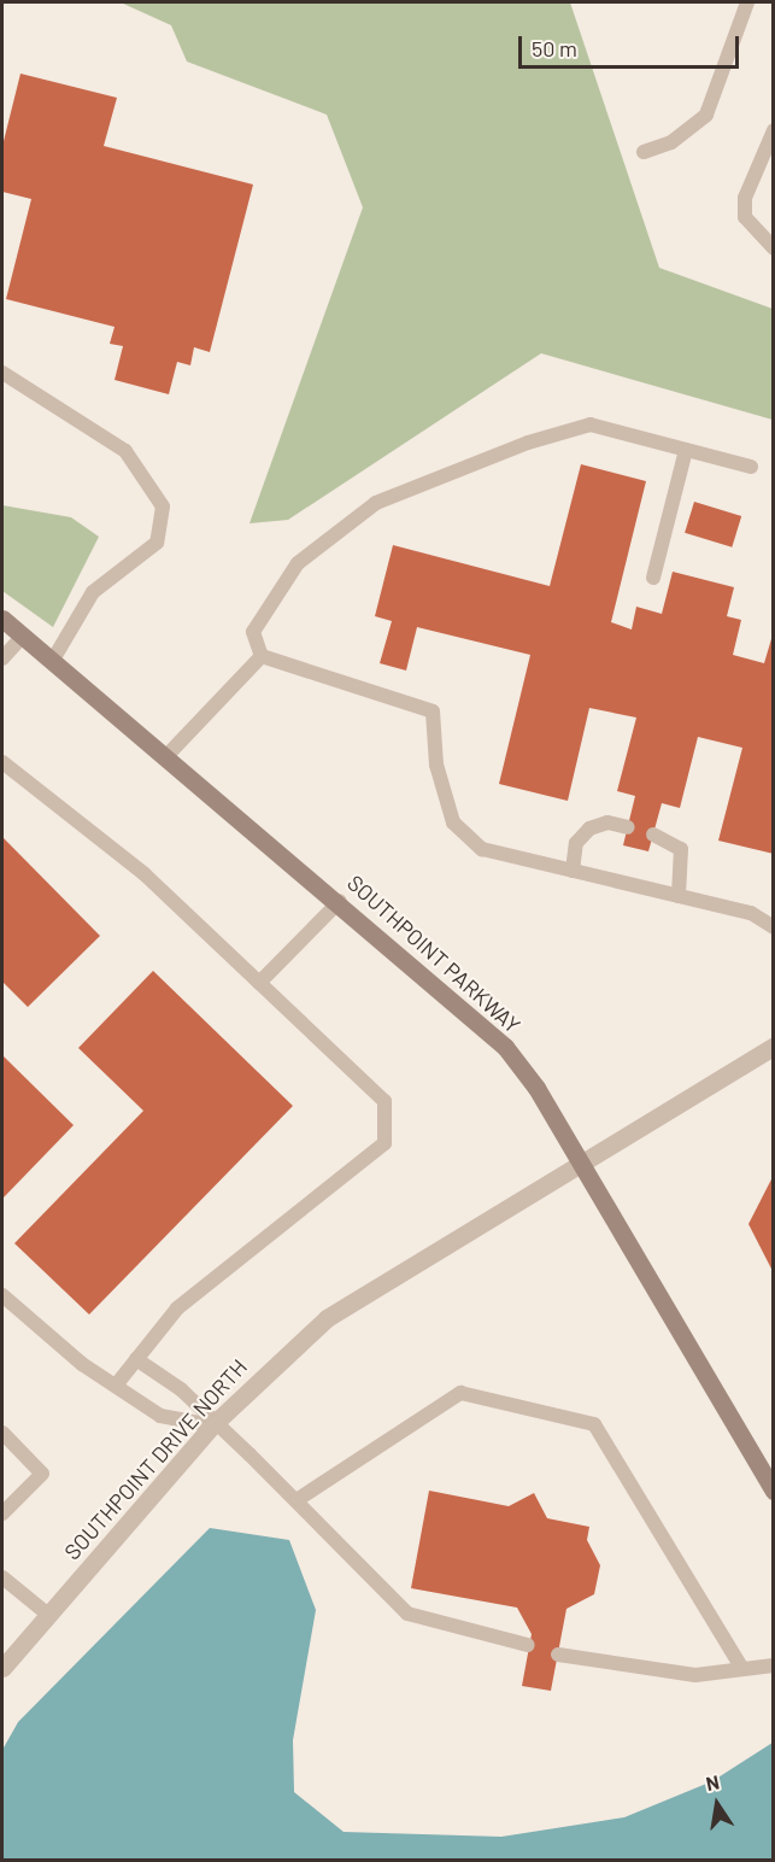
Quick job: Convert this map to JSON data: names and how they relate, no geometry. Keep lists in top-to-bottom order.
{
  "streets": {
    "main road": ["SOUTHPOINT PARKWAY"],
    "street": ["SOUTHPOINT DRIVE NORTH"]
  },
  "crossings": [
    ["SOUTHPOINT PARKWAY", "SOUTHPOINT DRIVE NORTH"]
  ],
  "scale_bar": "50 m",
  "north": "top"
}
